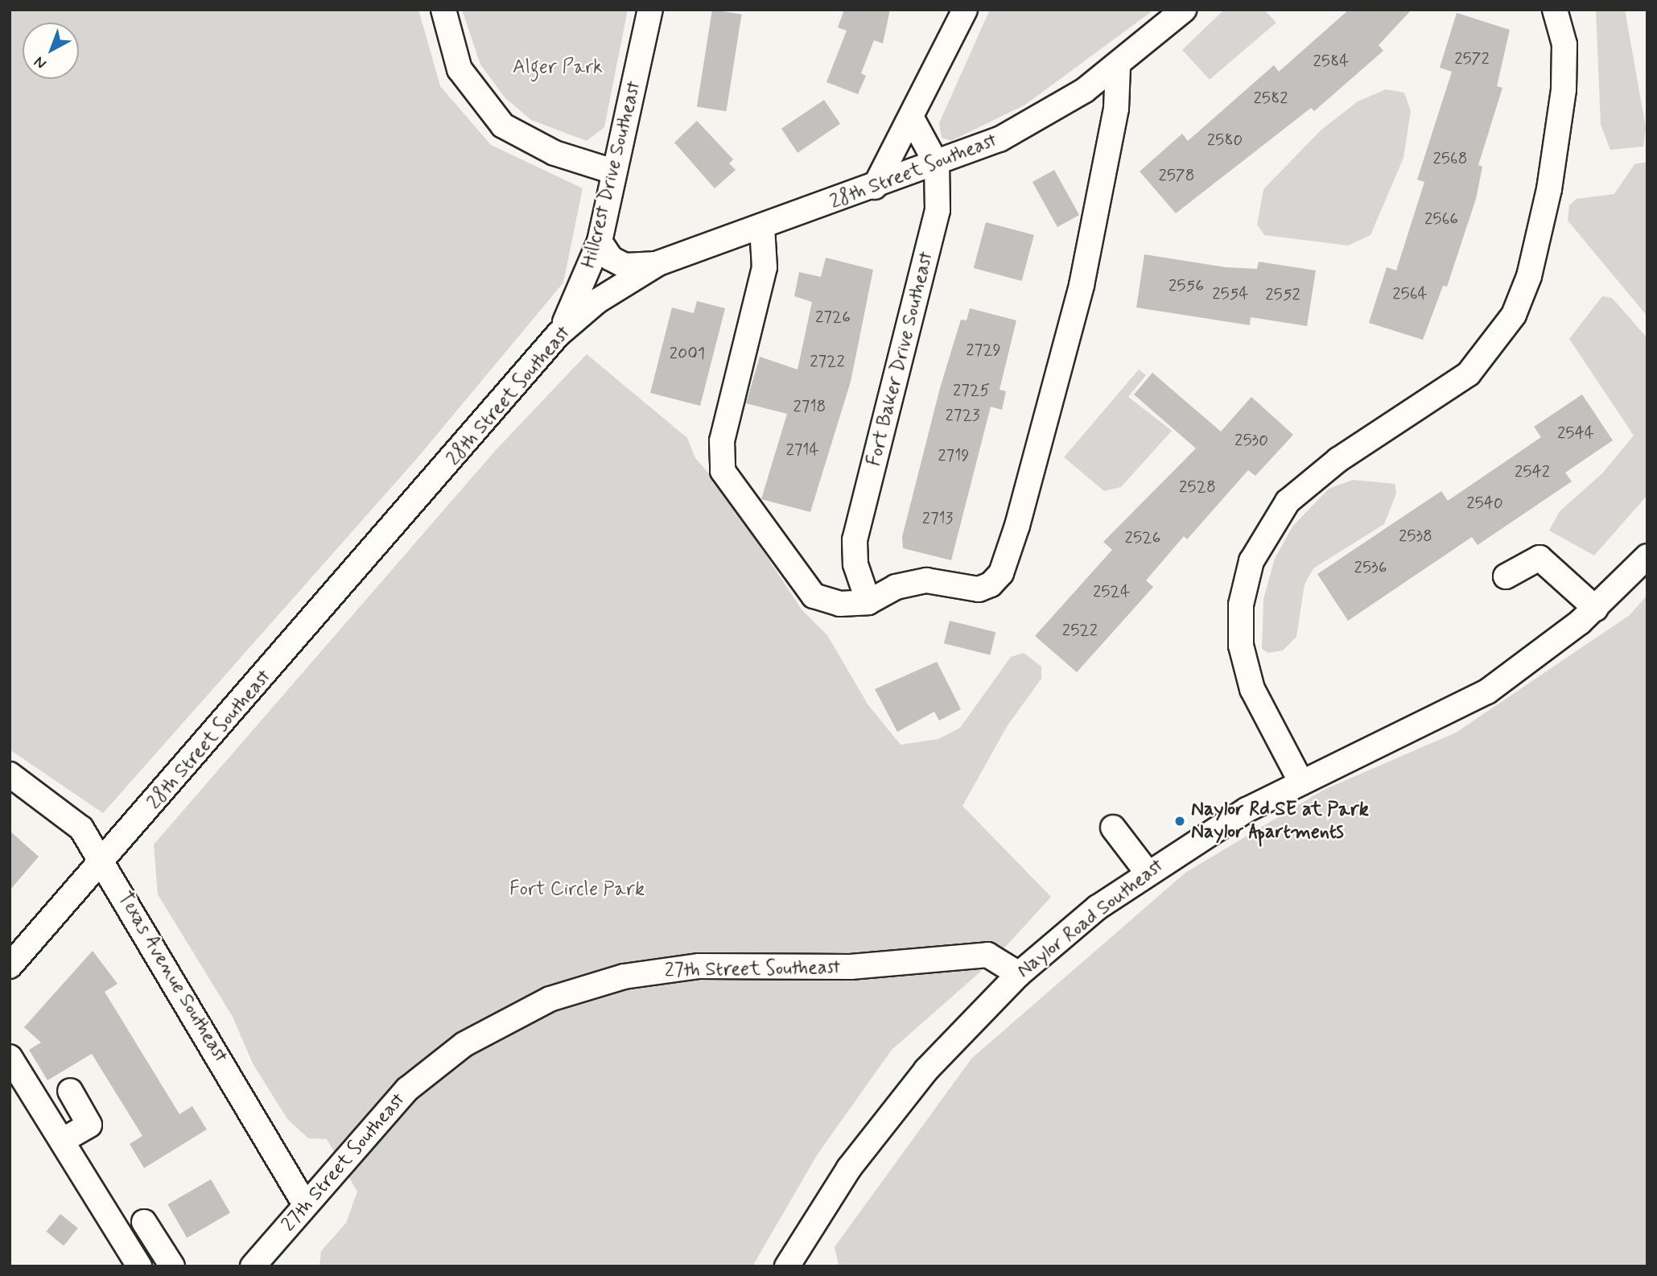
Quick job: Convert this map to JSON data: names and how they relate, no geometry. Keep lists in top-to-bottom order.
{
  "streets": {
    "street": [
      "28th Street Southeast",
      "Hillcrest Drive Southeast",
      "Fort Baker Drive Southeast",
      "Naylor Road Southeast",
      "27th Street Southeast",
      "Texas Avenue Southeast"
    ]
  },
  "crossings": [
    ["28th Street Southeast", "Hillcrest Drive Southeast"],
    ["28th Street Southeast", "Fort Baker Drive Southeast"],
    ["28th Street Southeast", "Texas Avenue Southeast"],
    ["Naylor Road Southeast", "27th Street Southeast"],
    ["27th Street Southeast", "Texas Avenue Southeast"]
  ],
  "parks": ["Alger Park", "Fort Circle Park"],
  "places": ["Naylor Rd SE at Park Naylor Apartments"],
  "house_numbers": [
    "2572",
    "2584",
    "2582",
    "2580",
    "2568",
    "2578",
    "2566",
    "2556",
    "2554",
    "2564",
    "2552",
    "2726",
    "2729",
    "2001",
    "2722",
    "2725",
    "2718",
    "2723",
    "2544",
    "2530",
    "2714",
    "2719",
    "2542",
    "2528",
    "2540",
    "2713",
    "2538",
    "2526",
    "2536",
    "2524",
    "2522"
  ],
  "north": "bottom left"
}
